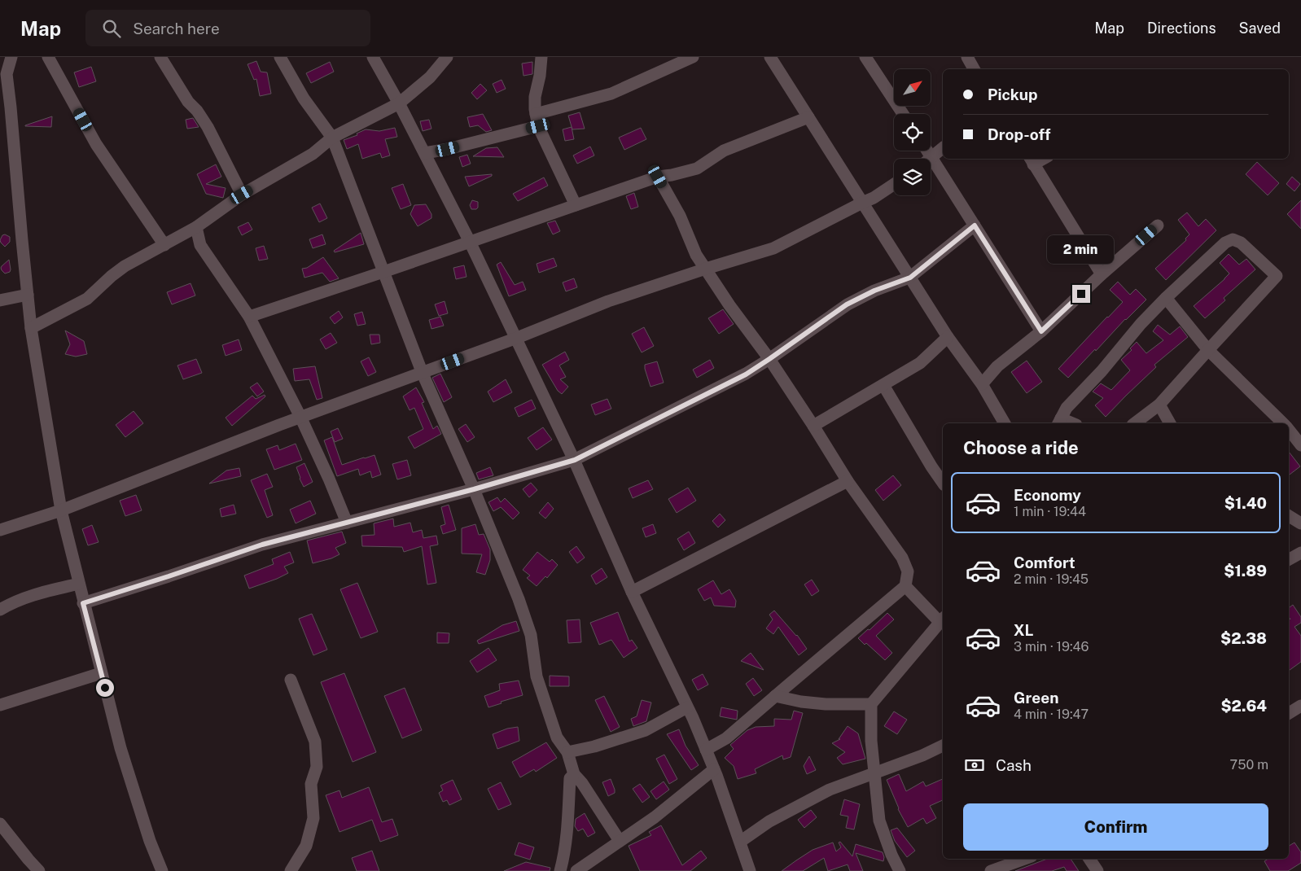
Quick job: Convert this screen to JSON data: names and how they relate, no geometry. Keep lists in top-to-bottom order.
{
  "north": "top right",
  "page": {
    "header": "Map",
    "search": "Search here",
    "nav": ["Map", "Directions", "Saved"],
    "banner": ["Pickup", "Drop-off"],
    "bubble": "2 min",
    "heading": "Choose a ride",
    "list": [
      {
        "name": "Economy",
        "note": "1 min · 19:44",
        "value": "$1.40"
      },
      {
        "name": "Comfort",
        "note": "2 min · 19:45",
        "value": "$1.89"
      },
      {
        "name": "XL",
        "note": "3 min · 19:46",
        "value": "$2.38"
      },
      {
        "name": "Green",
        "note": "4 min · 19:47",
        "value": "$2.64"
      }
    ],
    "pay": ["Cash", "750 m"],
    "buttons": "Confirm"
  }
}
